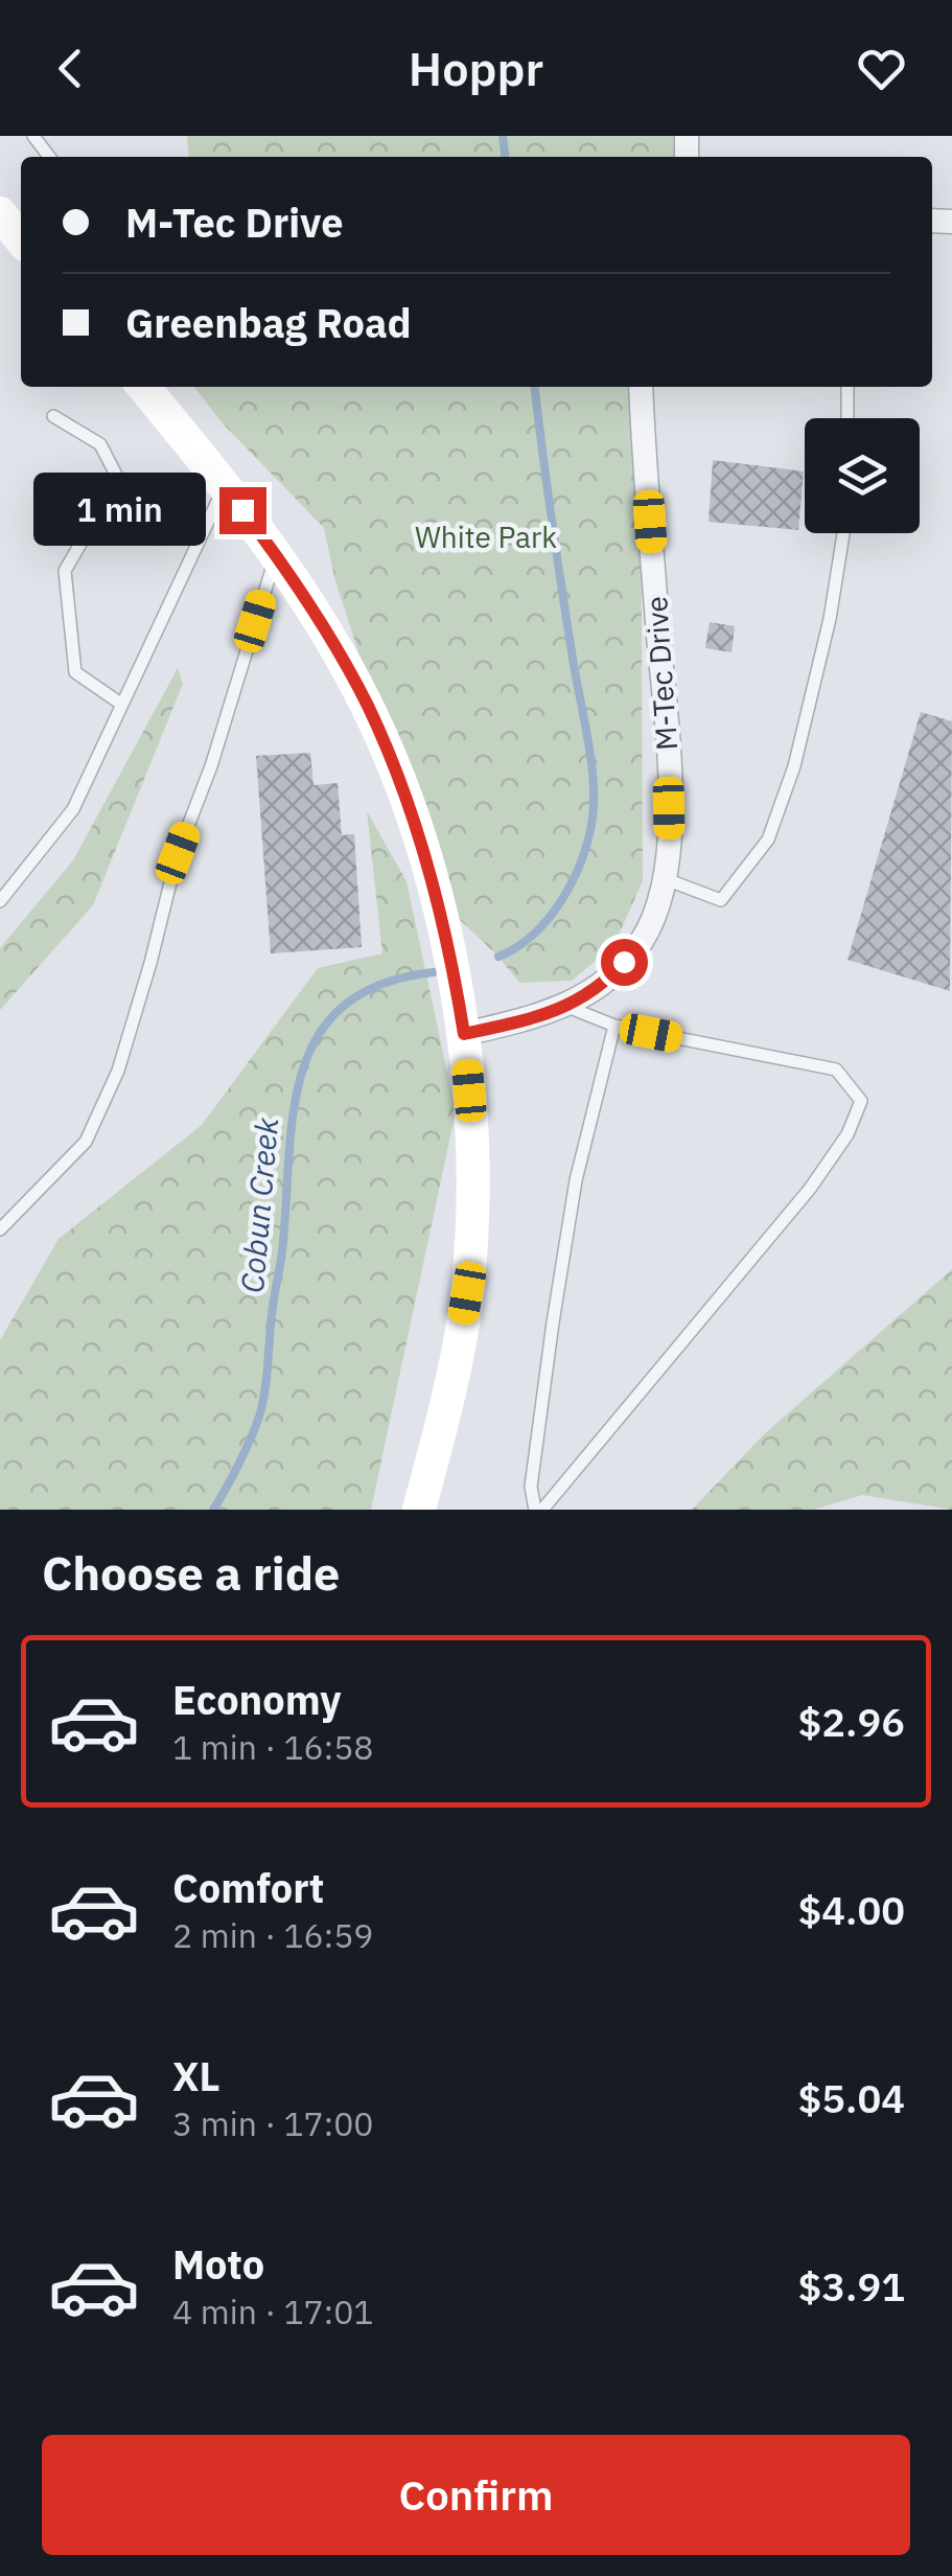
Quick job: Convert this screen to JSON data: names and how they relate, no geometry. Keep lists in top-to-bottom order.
{
  "streets": {
    "street": ["M-Tec Drive"]
  },
  "water": ["Cobun Creek"],
  "parks": ["White Park"],
  "page": {
    "header": "Hoppr",
    "banner": ["M-Tec Drive", "Greenbag Road"],
    "bubble": "1 min",
    "heading": "Choose a ride",
    "list": [
      {
        "name": "Economy",
        "note": "1 min · 16:58",
        "value": "$2.96"
      },
      {
        "name": "Comfort",
        "note": "2 min · 16:59",
        "value": "$4.00"
      },
      {
        "name": "XL",
        "note": "3 min · 17:00",
        "value": "$5.04"
      },
      {
        "name": "Moto",
        "note": "4 min · 17:01",
        "value": "$3.91"
      }
    ],
    "buttons": "Confirm"
  }
}
